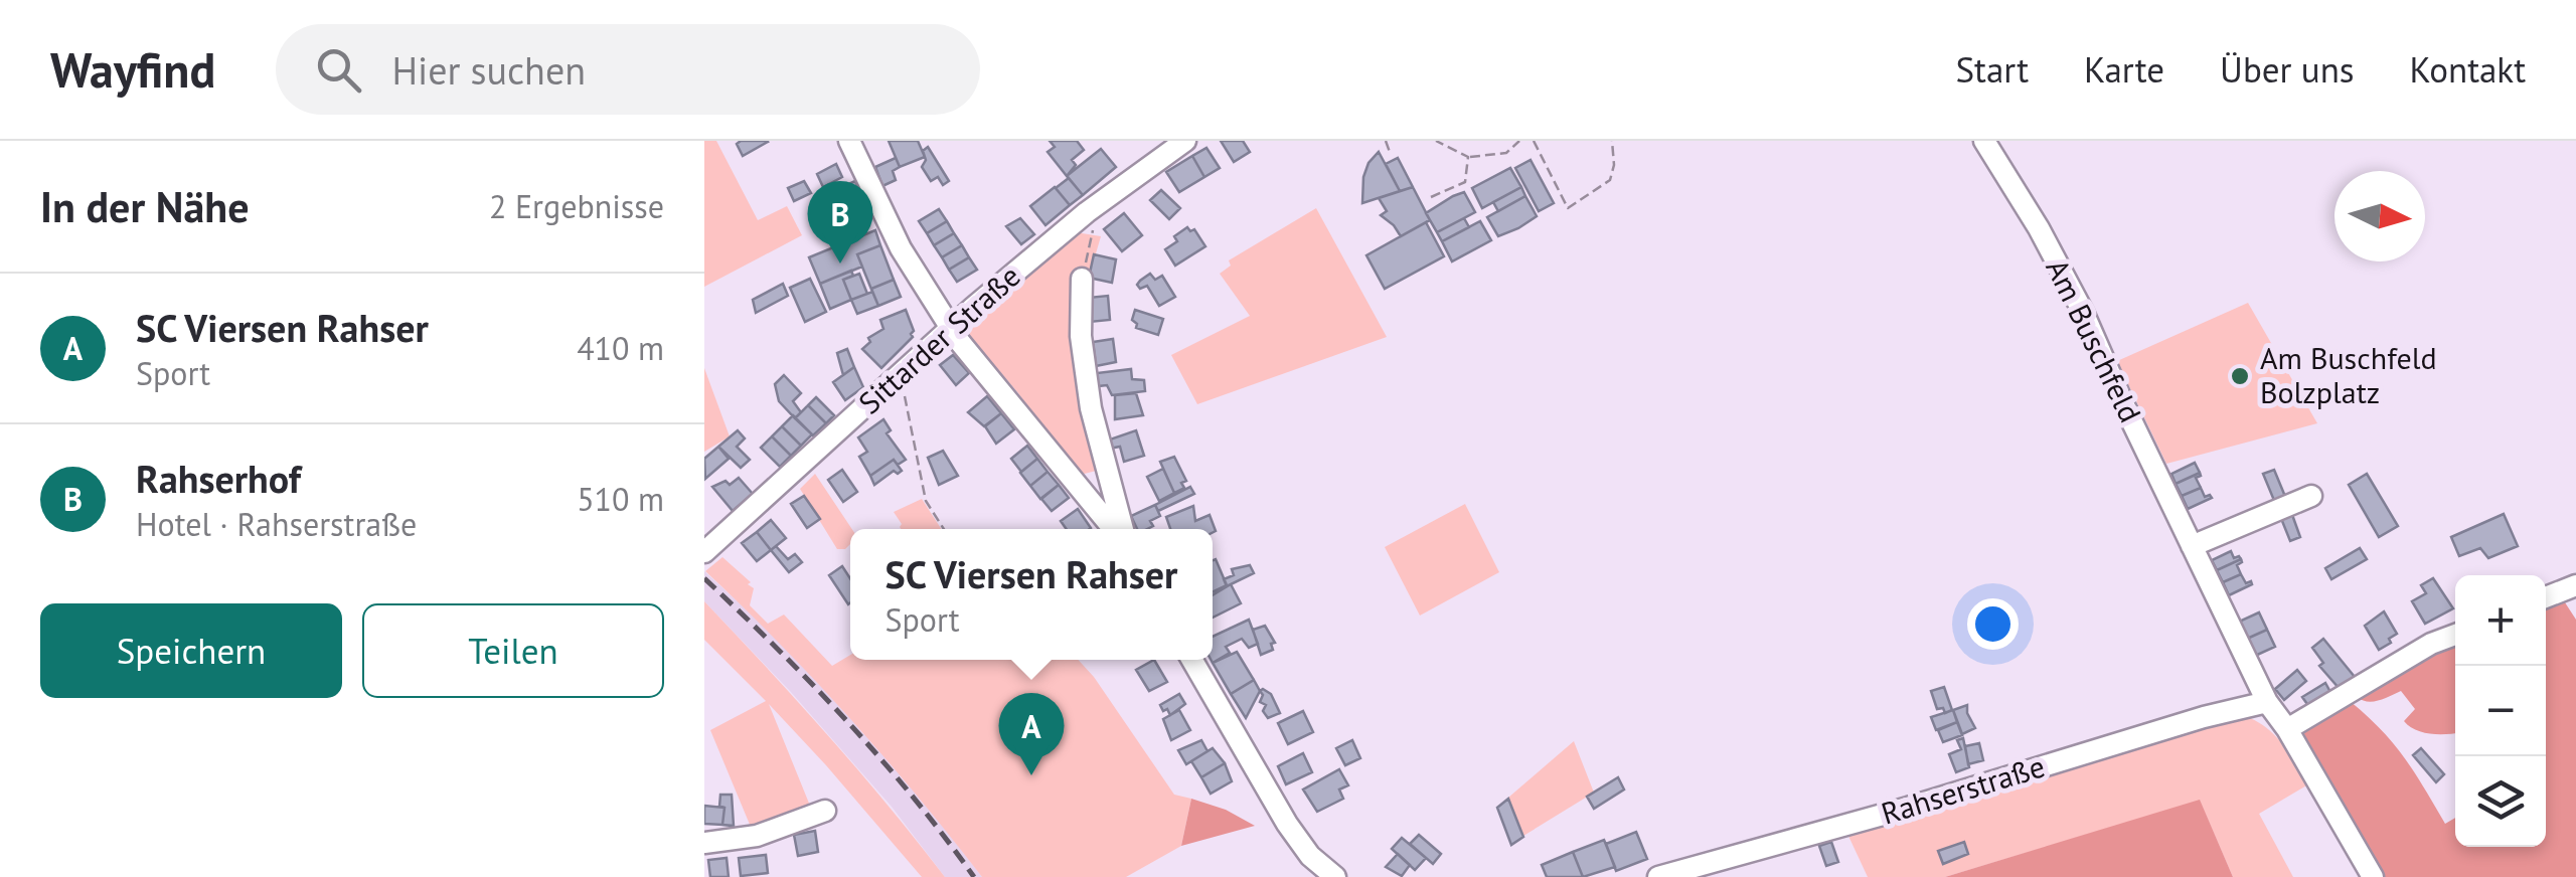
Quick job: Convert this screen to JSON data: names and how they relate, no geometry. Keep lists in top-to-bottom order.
{
  "streets": {
    "street": ["Sittarder Straße", "Am Buschfeld", "Rahserstraße"]
  },
  "crossings": [
    ["Am Buschfeld", "Rahserstraße"]
  ],
  "places": ["Am Buschfeld Bolzplatz"],
  "north": "right",
  "page": {
    "header": "Wayfind",
    "search": "Hier suchen",
    "nav": [
      "Start",
      "Karte",
      "Über uns",
      "Kontakt"
    ],
    "heading": ["In der Nähe", "2 Ergebnisse"],
    "pins": ["B", "A"],
    "list": [
      {
        "mark": "A",
        "name": "SC Viersen Rahser",
        "note": "Sport",
        "value": "410 m"
      },
      {
        "mark": "B",
        "name": "Rahserhof",
        "note": "Hotel · Rahserstraße",
        "value": "510 m"
      }
    ],
    "popup": ["SC Viersen Rahser", "Sport"],
    "buttons": ["Speichern", "Teilen"],
    "map_buttons": ["+", "−"]
  }
}
